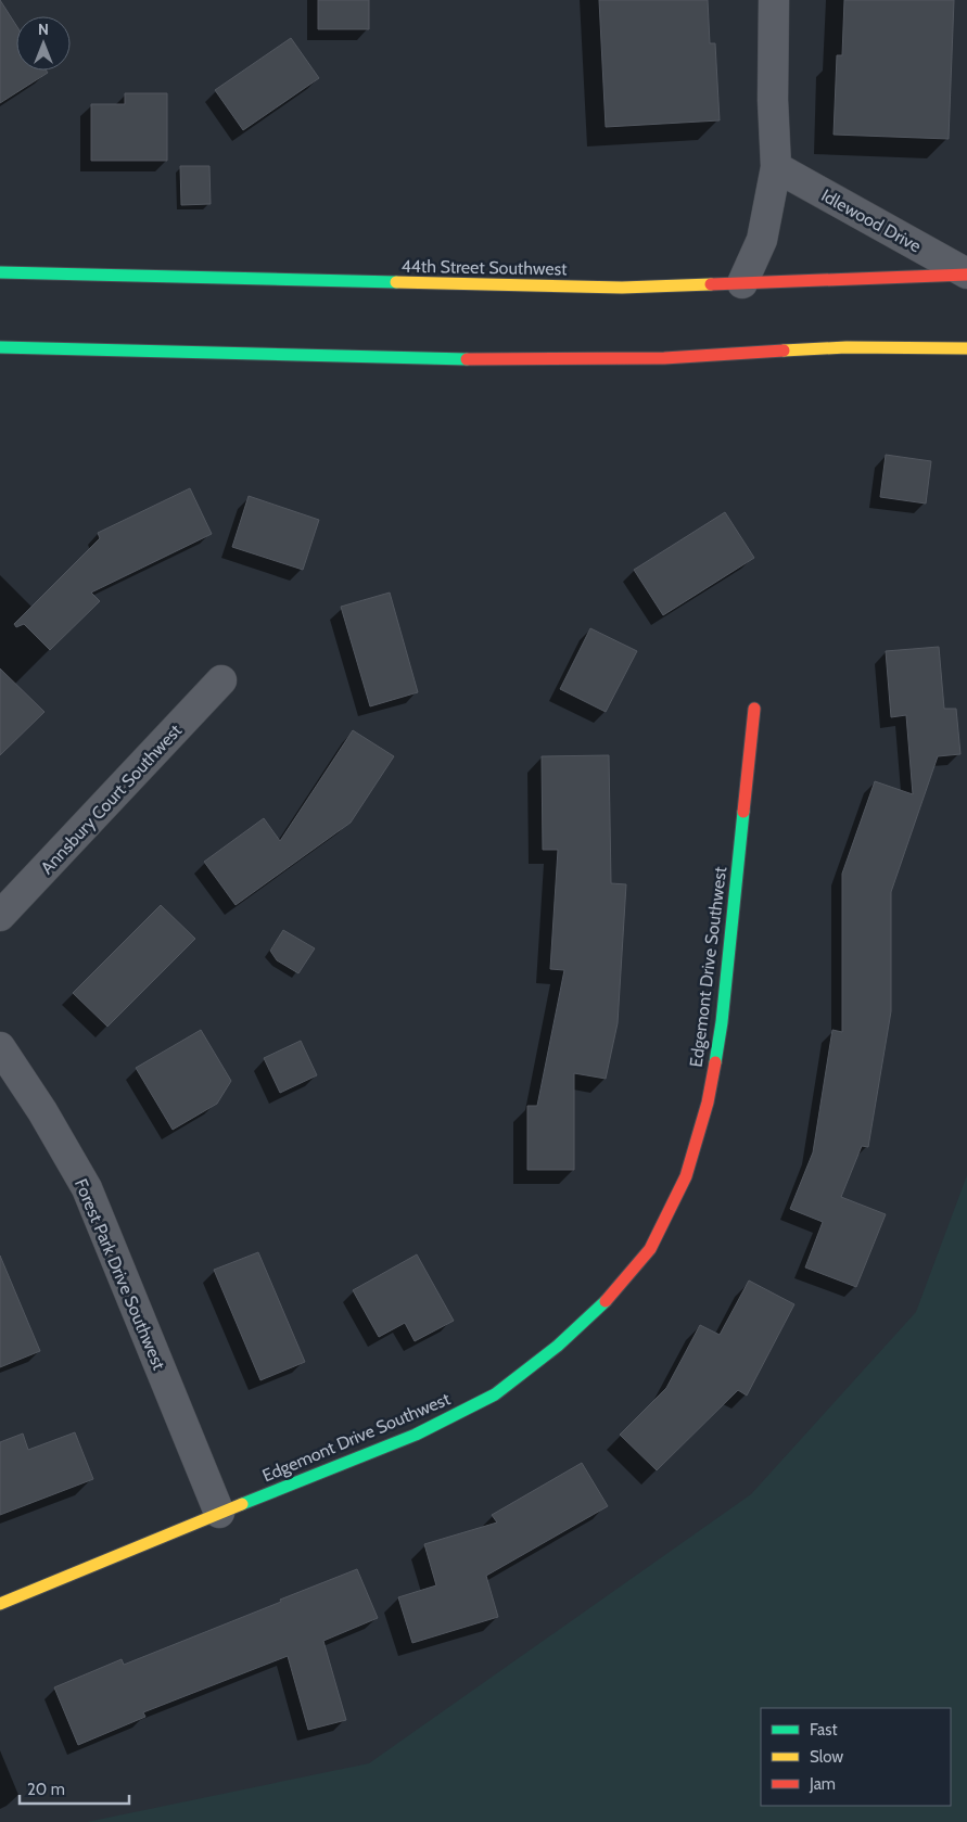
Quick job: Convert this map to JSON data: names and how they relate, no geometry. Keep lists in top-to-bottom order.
{
  "streets": {
    "main road": ["44th Street Southwest", "Edgemont Drive Southwest"],
    "street": ["Idlewood Drive", "Annsbury Court Southwest", "Forest Park Drive Southwest"]
  },
  "crossings": [
    ["Idlewood Drive", "44th Street Southwest"],
    ["Edgemont Drive Southwest", "Forest Park Drive Southwest"]
  ],
  "legend": ["Fast", "Slow", "Jam"],
  "scale_bar": "20 m",
  "north": "top"
}
